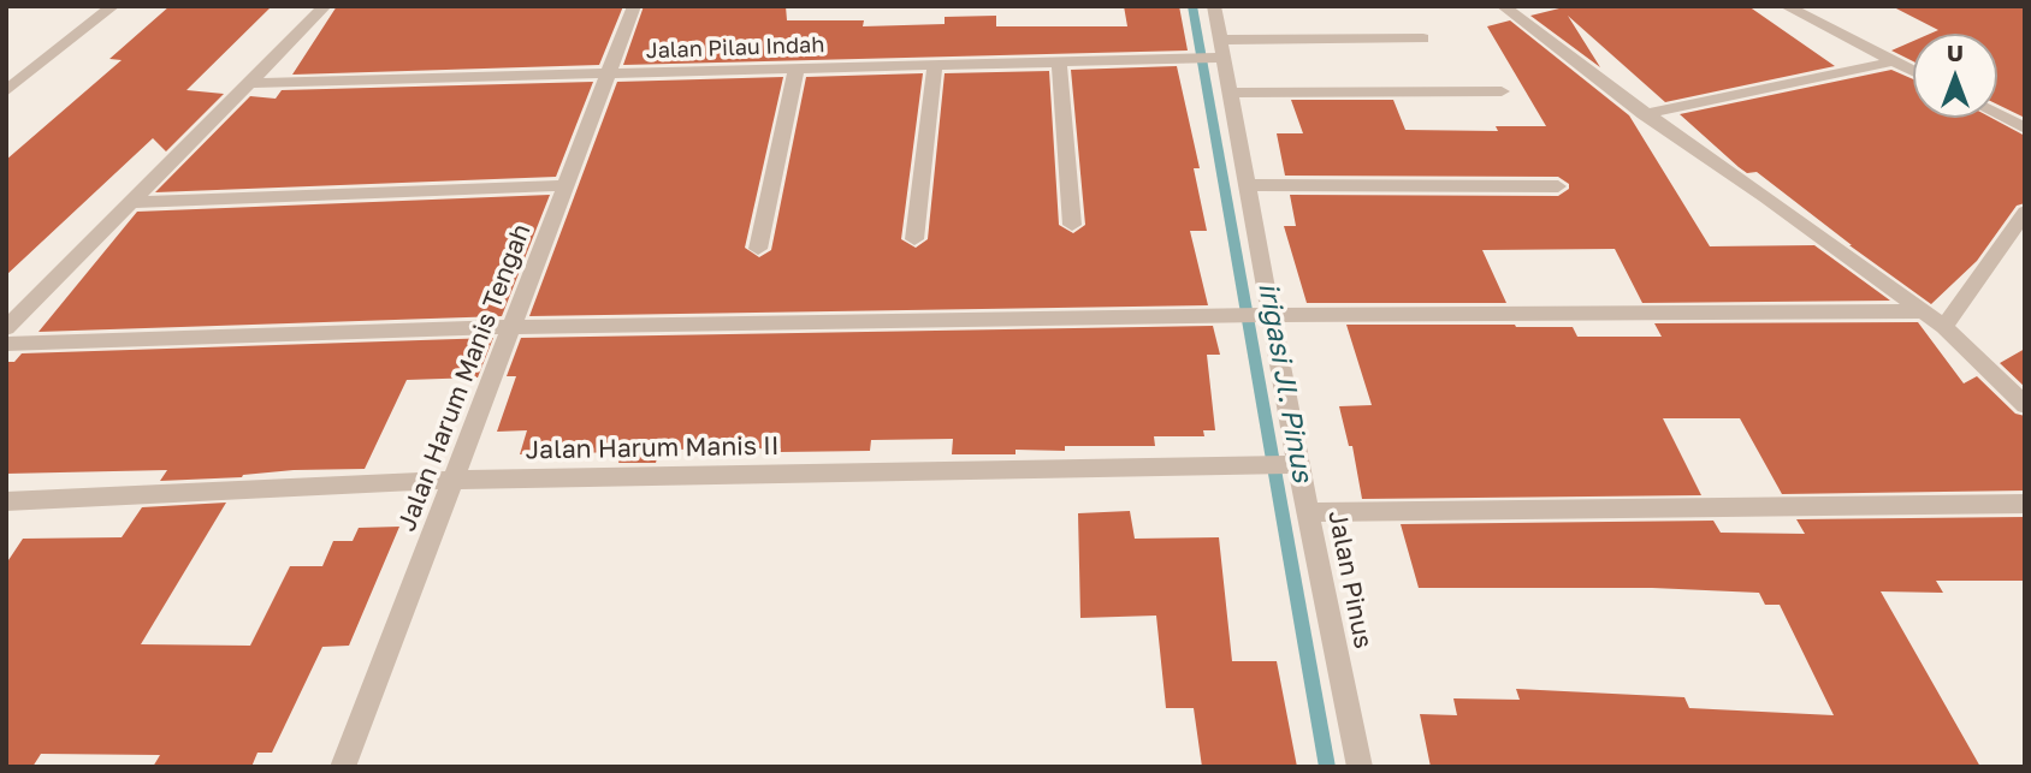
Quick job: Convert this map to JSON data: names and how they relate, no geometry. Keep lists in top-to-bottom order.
{
  "streets": {
    "street": [
      "Jalan Pilau Indah",
      "Jalan Harum Manis Tengah",
      "Jalan Harum Manis II",
      "Jalan Pinus"
    ]
  },
  "crossings": [
    ["Jalan Pilau Indah", "Jalan Harum Manis Tengah"],
    ["Jalan Pilau Indah", "Jalan Pinus"],
    ["Jalan Harum Manis Tengah", "Jalan Harum Manis II"],
    ["Jalan Harum Manis II", "Jalan Pinus"]
  ],
  "water": ["irigasi Jl. Pinus"],
  "north": "top"
}
